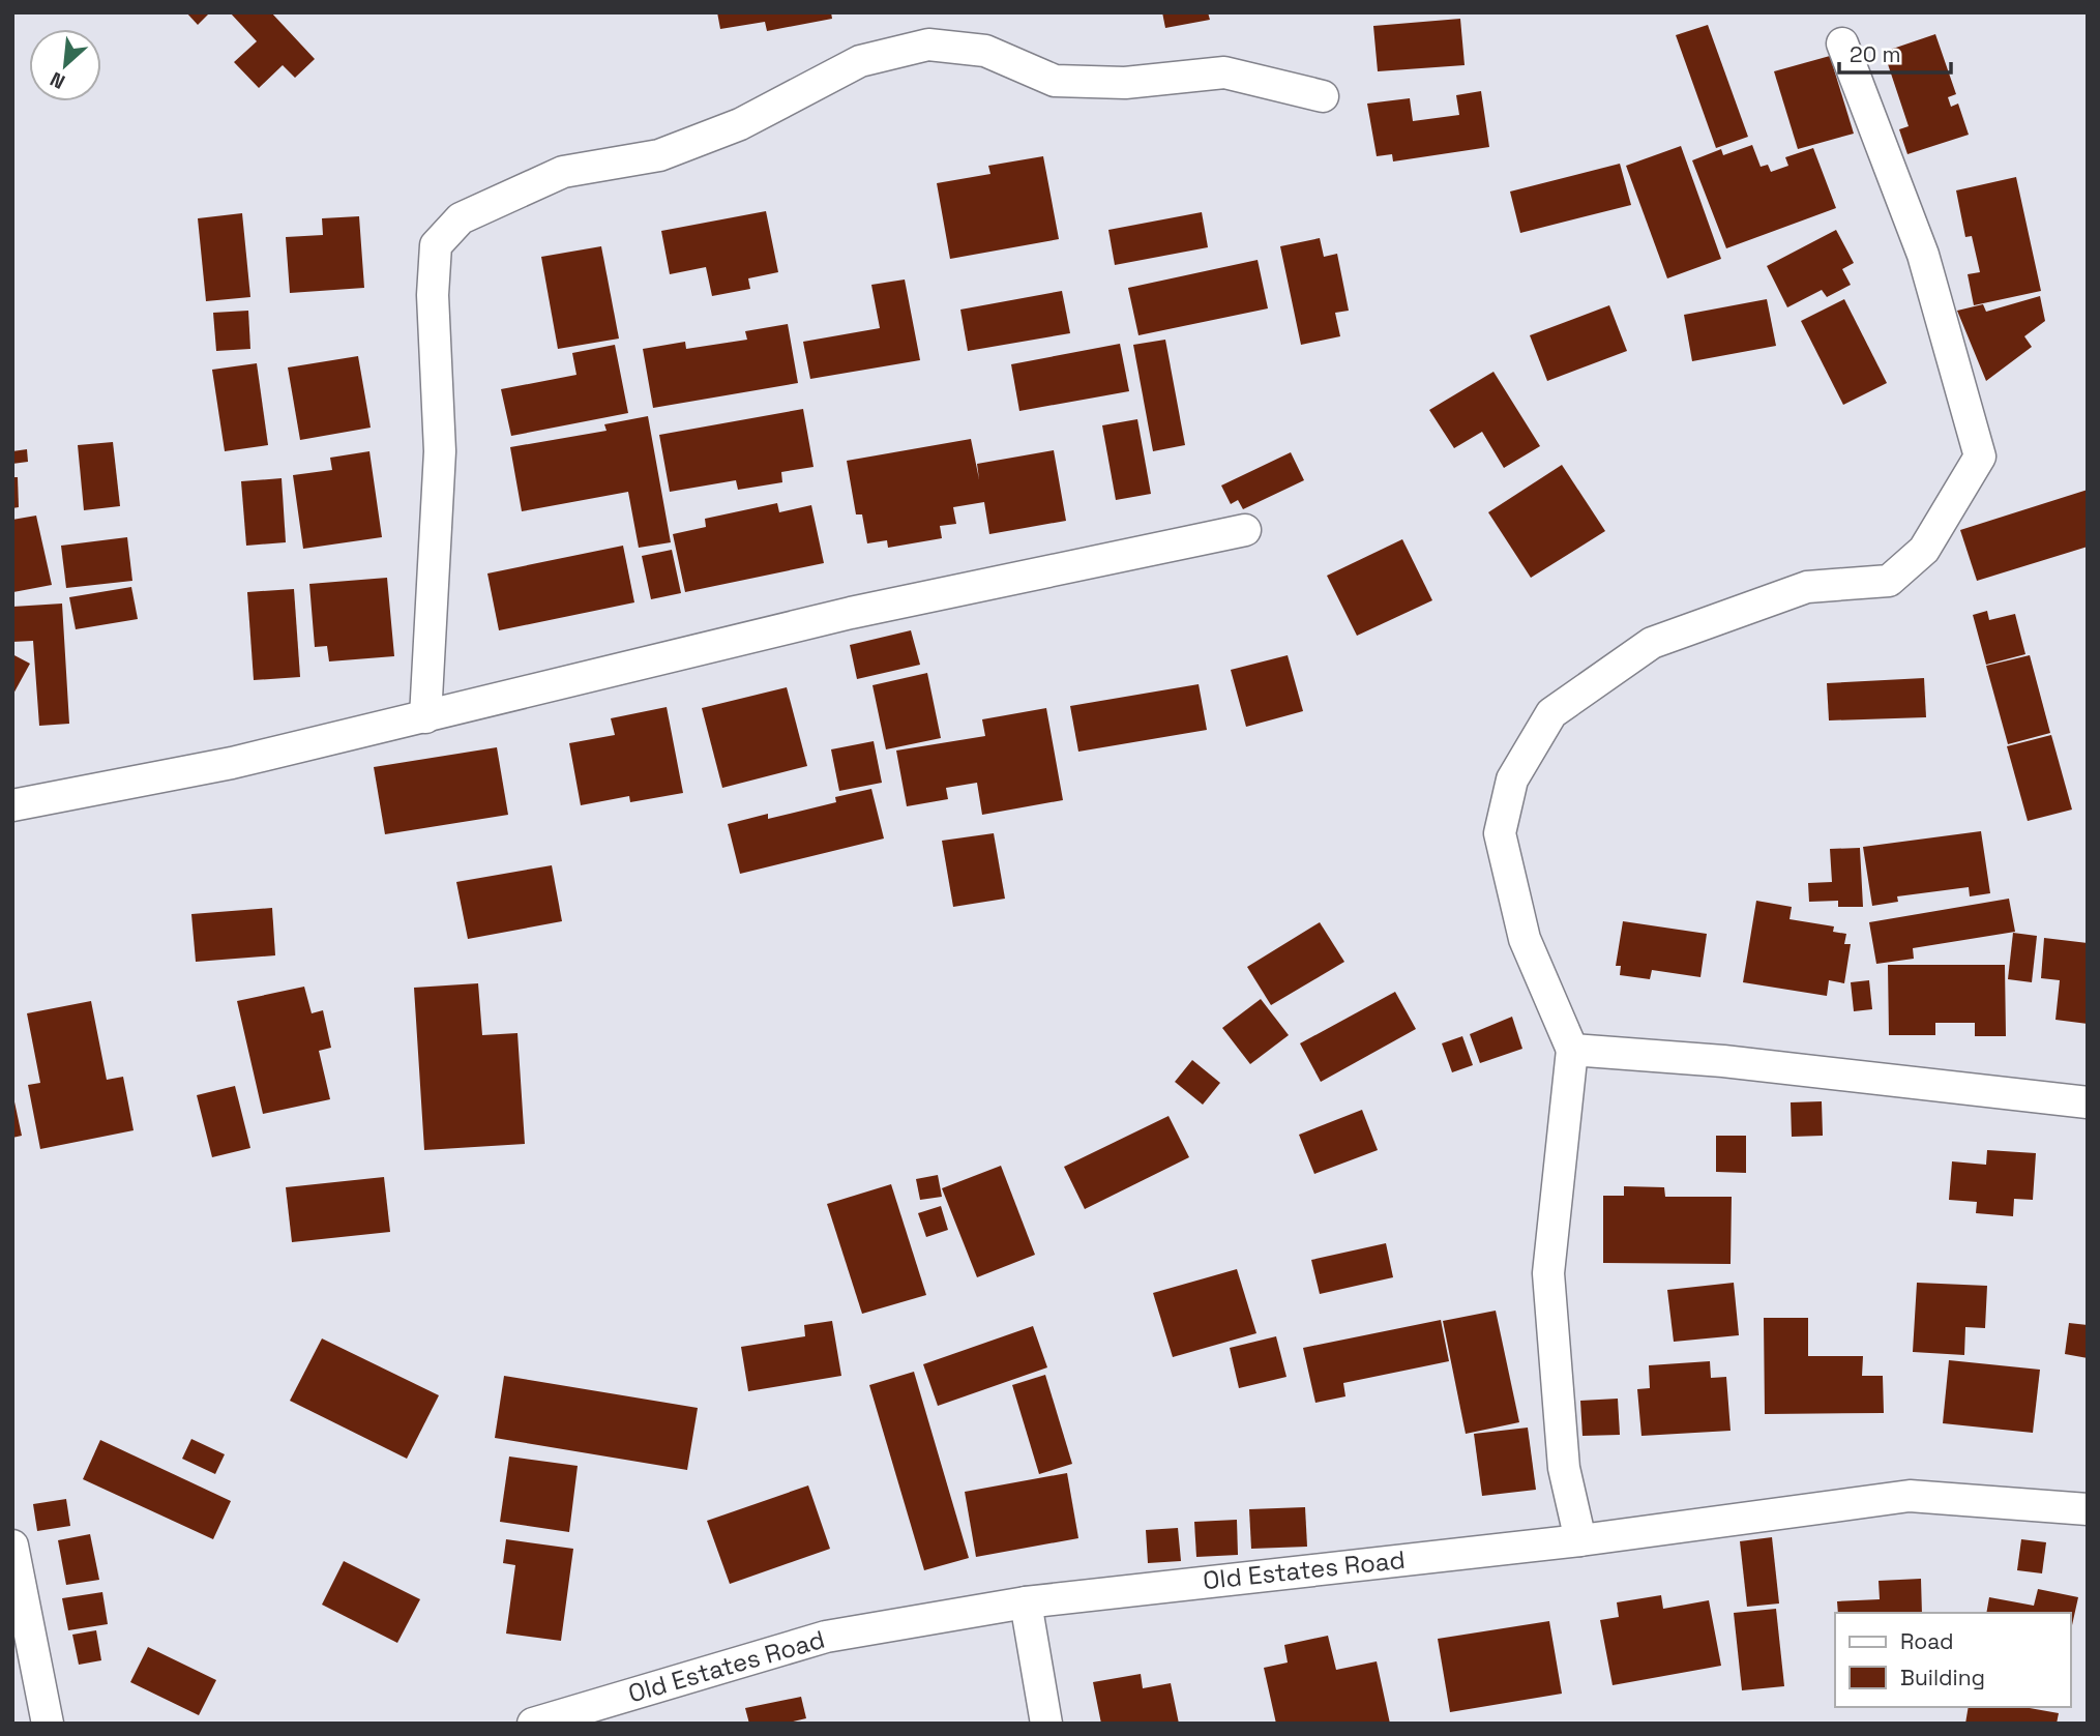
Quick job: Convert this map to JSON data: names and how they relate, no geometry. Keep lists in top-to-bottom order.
{
  "streets": {
    "street": ["Old Estates Road"]
  },
  "legend": ["Road", "Building"],
  "scale_bar": "20 m",
  "north": "bottom left"
}
